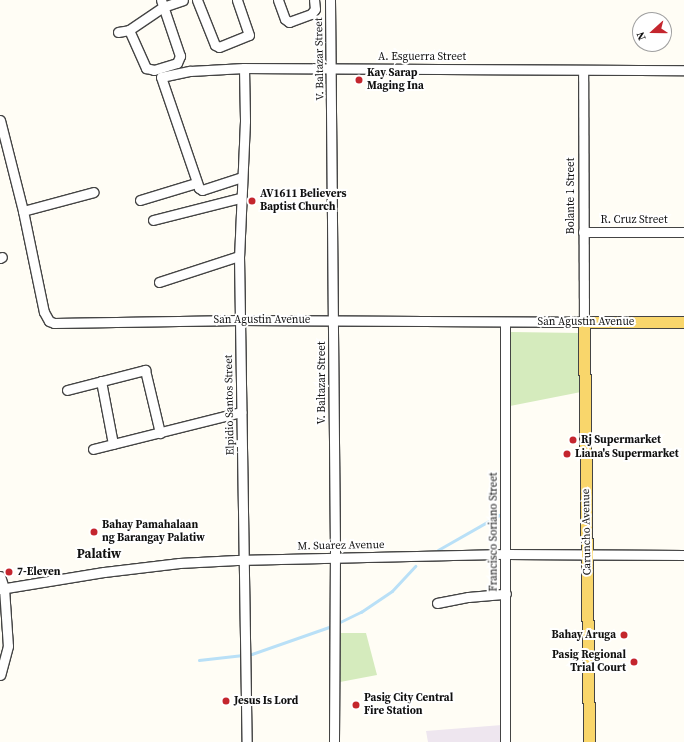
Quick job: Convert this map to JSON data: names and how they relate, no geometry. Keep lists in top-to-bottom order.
{
  "streets": {
    "main road": ["San Agustin Avenue", "Caruncho Avenue"],
    "street": [
      "A. Esguerra Street",
      "V. Baltazar Street",
      "Bolante 1 Street",
      "R. Cruz Street",
      "Elpidio Santos Street",
      "Francisco Soriano Street",
      "M. Suarez Avenue"
    ]
  },
  "crossings": [
    ["A. Esguerra Street", "V. Baltazar Street"],
    ["A. Esguerra Street", "Bolante 1 Street"],
    ["A. Esguerra Street", "Elpidio Santos Street"],
    ["V. Baltazar Street", "San Agustin Avenue"],
    ["V. Baltazar Street", "M. Suarez Avenue"],
    ["Bolante 1 Street", "R. Cruz Street"],
    ["Bolante 1 Street", "San Agustin Avenue"],
    ["Bolante 1 Street", "Caruncho Avenue"],
    ["San Agustin Avenue", "Elpidio Santos Street"],
    ["San Agustin Avenue", "Francisco Soriano Street"],
    ["San Agustin Avenue", "Caruncho Avenue"],
    ["Elpidio Santos Street", "M. Suarez Avenue"],
    ["Francisco Soriano Street", "M. Suarez Avenue"],
    ["Caruncho Avenue", "M. Suarez Avenue"]
  ],
  "districts": ["Palatiw"],
  "places": [
    "Kay Sarap Maging Ina",
    "AV1611 Believers Baptist Church",
    "Rj Supermarket",
    "Liana's Supermarket",
    "Bahay Pamahalaan ng Barangay Palatiw",
    "7-Eleven",
    "Bahay Aruga",
    "Pasig Regional Trial Court",
    "Jesus Is Lord",
    "Pasig City Central Fire Station"
  ],
  "north": "left"
}
